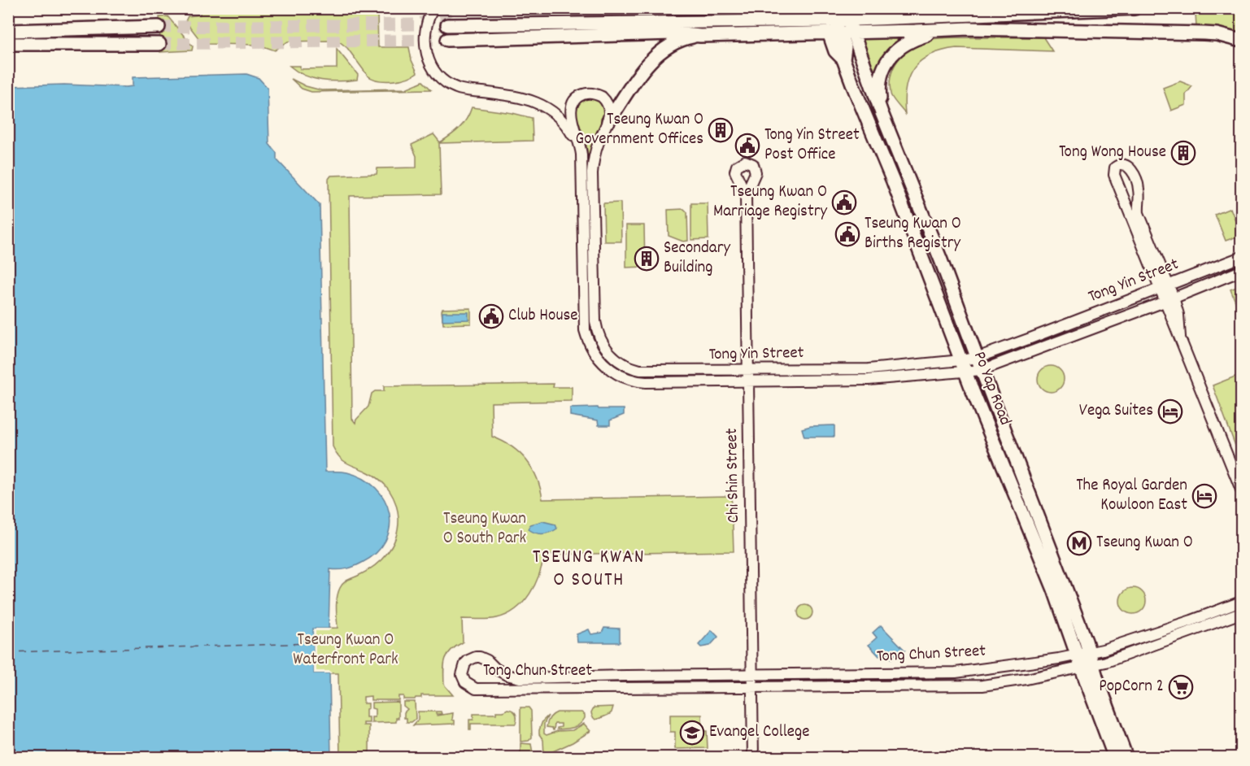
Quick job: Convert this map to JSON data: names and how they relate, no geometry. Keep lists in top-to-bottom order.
{
  "streets": {
    "main road": ["Po Yap Road"],
    "street": ["Tong Yin Street", "Chi Shin Street", "Tong Chun Street"]
  },
  "crossings": [
    ["Tong Yin Street", "Po Yap Road"],
    ["Tong Yin Street", "Chi Shin Street"],
    ["Po Yap Road", "Tong Chun Street"],
    ["Chi Shin Street", "Tong Chun Street"]
  ],
  "districts": ["TSEUNG KWAN O SOUTH"],
  "parks": ["Tseung Kwan O South Park", "Tseung Kwan O Waterfront Park"],
  "places": {
    "building": ["Tseung Kwan O Government Offices", "Tong Wong House", "Secondary Building"],
    "public building": [
      "Tong Yin Street Post Office",
      "Tseung Kwan O Marriage Registry",
      "Tseung Kwan O Births Registry",
      "Club House"
    ],
    "hotel": ["Vega Suites", "The Royal Garden Kowloon East"],
    "metro station": ["Tseung Kwan O"],
    "supermarket": ["PopCorn 2"],
    "school or university": ["Evangel College"]
  }
}
